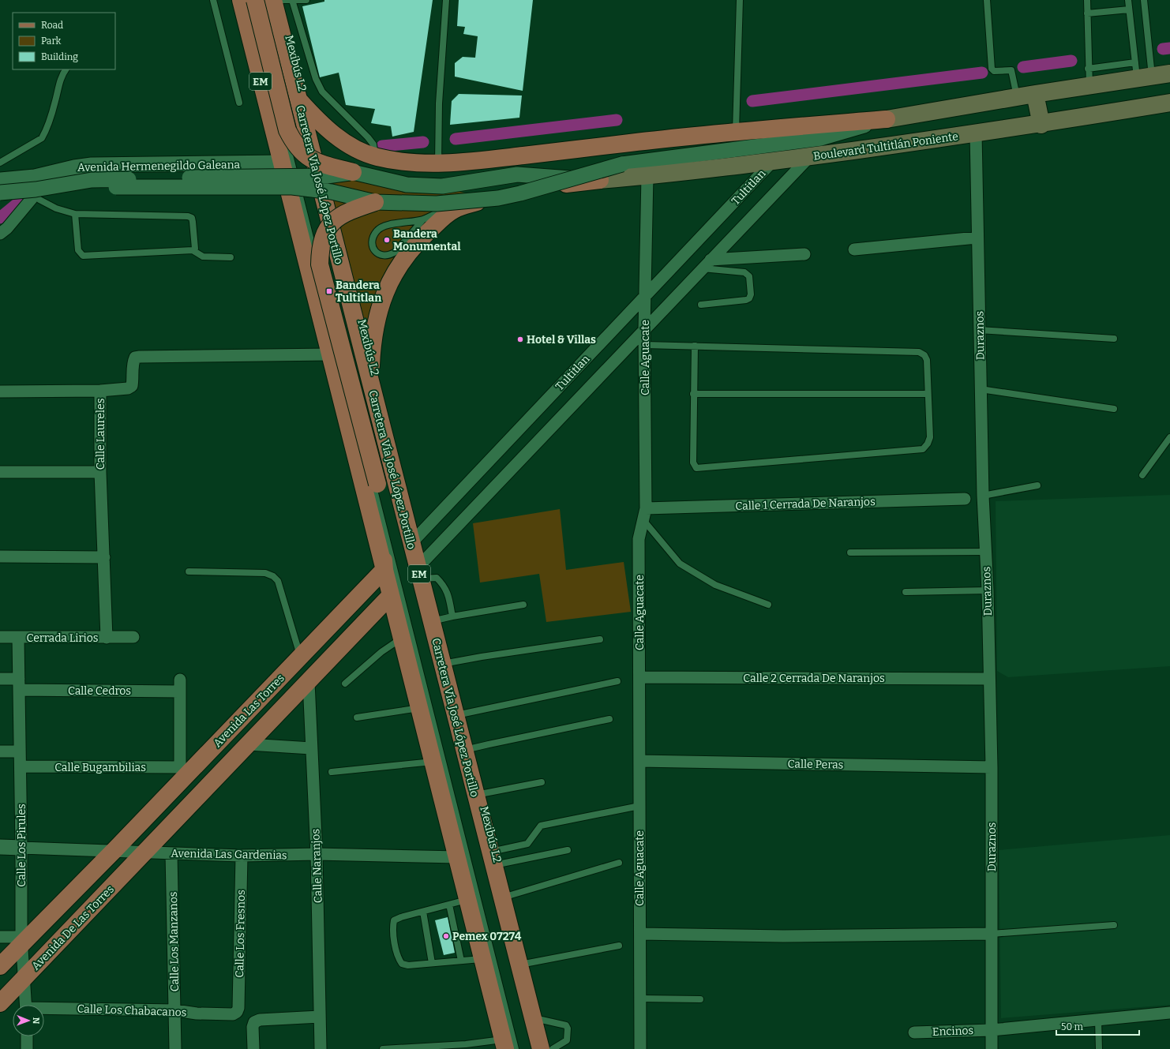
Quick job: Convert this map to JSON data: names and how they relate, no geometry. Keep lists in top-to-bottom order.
{
  "streets": {
    "main road": [
      "EM",
      "Boulevard Tultitlán Poniente",
      "Carretera Vía José López Portillo",
      "Avenida Las Torres",
      "Avenida De Las Torres"
    ],
    "street": [
      "Avenida Hermenegildo Galeana",
      "Tultitlan",
      "Duraznos",
      "Calle Aguacate",
      "Calle Laureles",
      "Calle 1 Cerrada De Naranjos",
      "Cerrada Lirios",
      "Calle 2 Cerrada De Naranjos",
      "Calle Cedros",
      "Calle Peras",
      "Calle Bugambilias",
      "Calle Los Pirules",
      "Avenida Las Gardenias",
      "Calle Naranjos",
      "Calle Los Fresnos",
      "Calle Los Manzanos",
      "Calle Los Chabacanos",
      "Encinos"
    ],
    "lane": ["Mexibús L2"]
  },
  "crossings": [
    ["EM", "Avenida Hermenegildo Galeana"],
    ["EM", "Calle Laureles"],
    ["EM", "Avenida Las Torres"],
    ["EM", "Avenida Las Gardenias"],
    ["Boulevard Tultitlán Poniente", "Avenida Hermenegildo Galeana"],
    ["Boulevard Tultitlán Poniente", "Tultitlan"],
    ["Boulevard Tultitlán Poniente", "Duraznos"],
    ["Boulevard Tultitlán Poniente", "Calle Aguacate"],
    ["Carretera Vía José López Portillo", "Tultitlan"],
    ["Tultitlan", "Calle Aguacate"],
    ["Duraznos", "Calle 2 Cerrada De Naranjos"],
    ["Duraznos", "Calle Peras"],
    ["Duraznos", "Encinos"],
    ["Calle Aguacate", "Calle 1 Cerrada De Naranjos"],
    ["Calle Aguacate", "Calle 2 Cerrada De Naranjos"],
    ["Calle Aguacate", "Calle Peras"],
    ["Calle Laureles", "Cerrada Lirios"],
    ["Cerrada Lirios", "Calle Los Pirules"],
    ["Calle Cedros", "Avenida Las Torres"],
    ["Calle Cedros", "Calle Bugambilias"],
    ["Calle Cedros", "Calle Los Pirules"],
    ["Avenida Las Torres", "Calle Bugambilias"],
    ["Avenida Las Torres", "Avenida Las Gardenias"],
    ["Calle Bugambilias", "Calle Los Pirules"],
    ["Calle Los Pirules", "Avenida Las Gardenias"],
    ["Calle Los Pirules", "Avenida De Las Torres"],
    ["Avenida Las Gardenias", "Calle Naranjos"],
    ["Avenida Las Gardenias", "Avenida De Las Torres"],
    ["Avenida Las Gardenias", "Calle Los Fresnos"],
    ["Avenida Las Gardenias", "Calle Los Manzanos"],
    ["Calle Los Fresnos", "Calle Los Chabacanos"],
    ["Calle Los Manzanos", "Calle Los Chabacanos"]
  ],
  "places": {
    "other": ["Bandera Monumental", "Hotel & Villas", "Pemex 07274"],
    "transit": ["Bandera Tultitlan"]
  },
  "legend": ["Road", "Park", "Building"],
  "scale_bar": "50 m",
  "north": "right"
}
